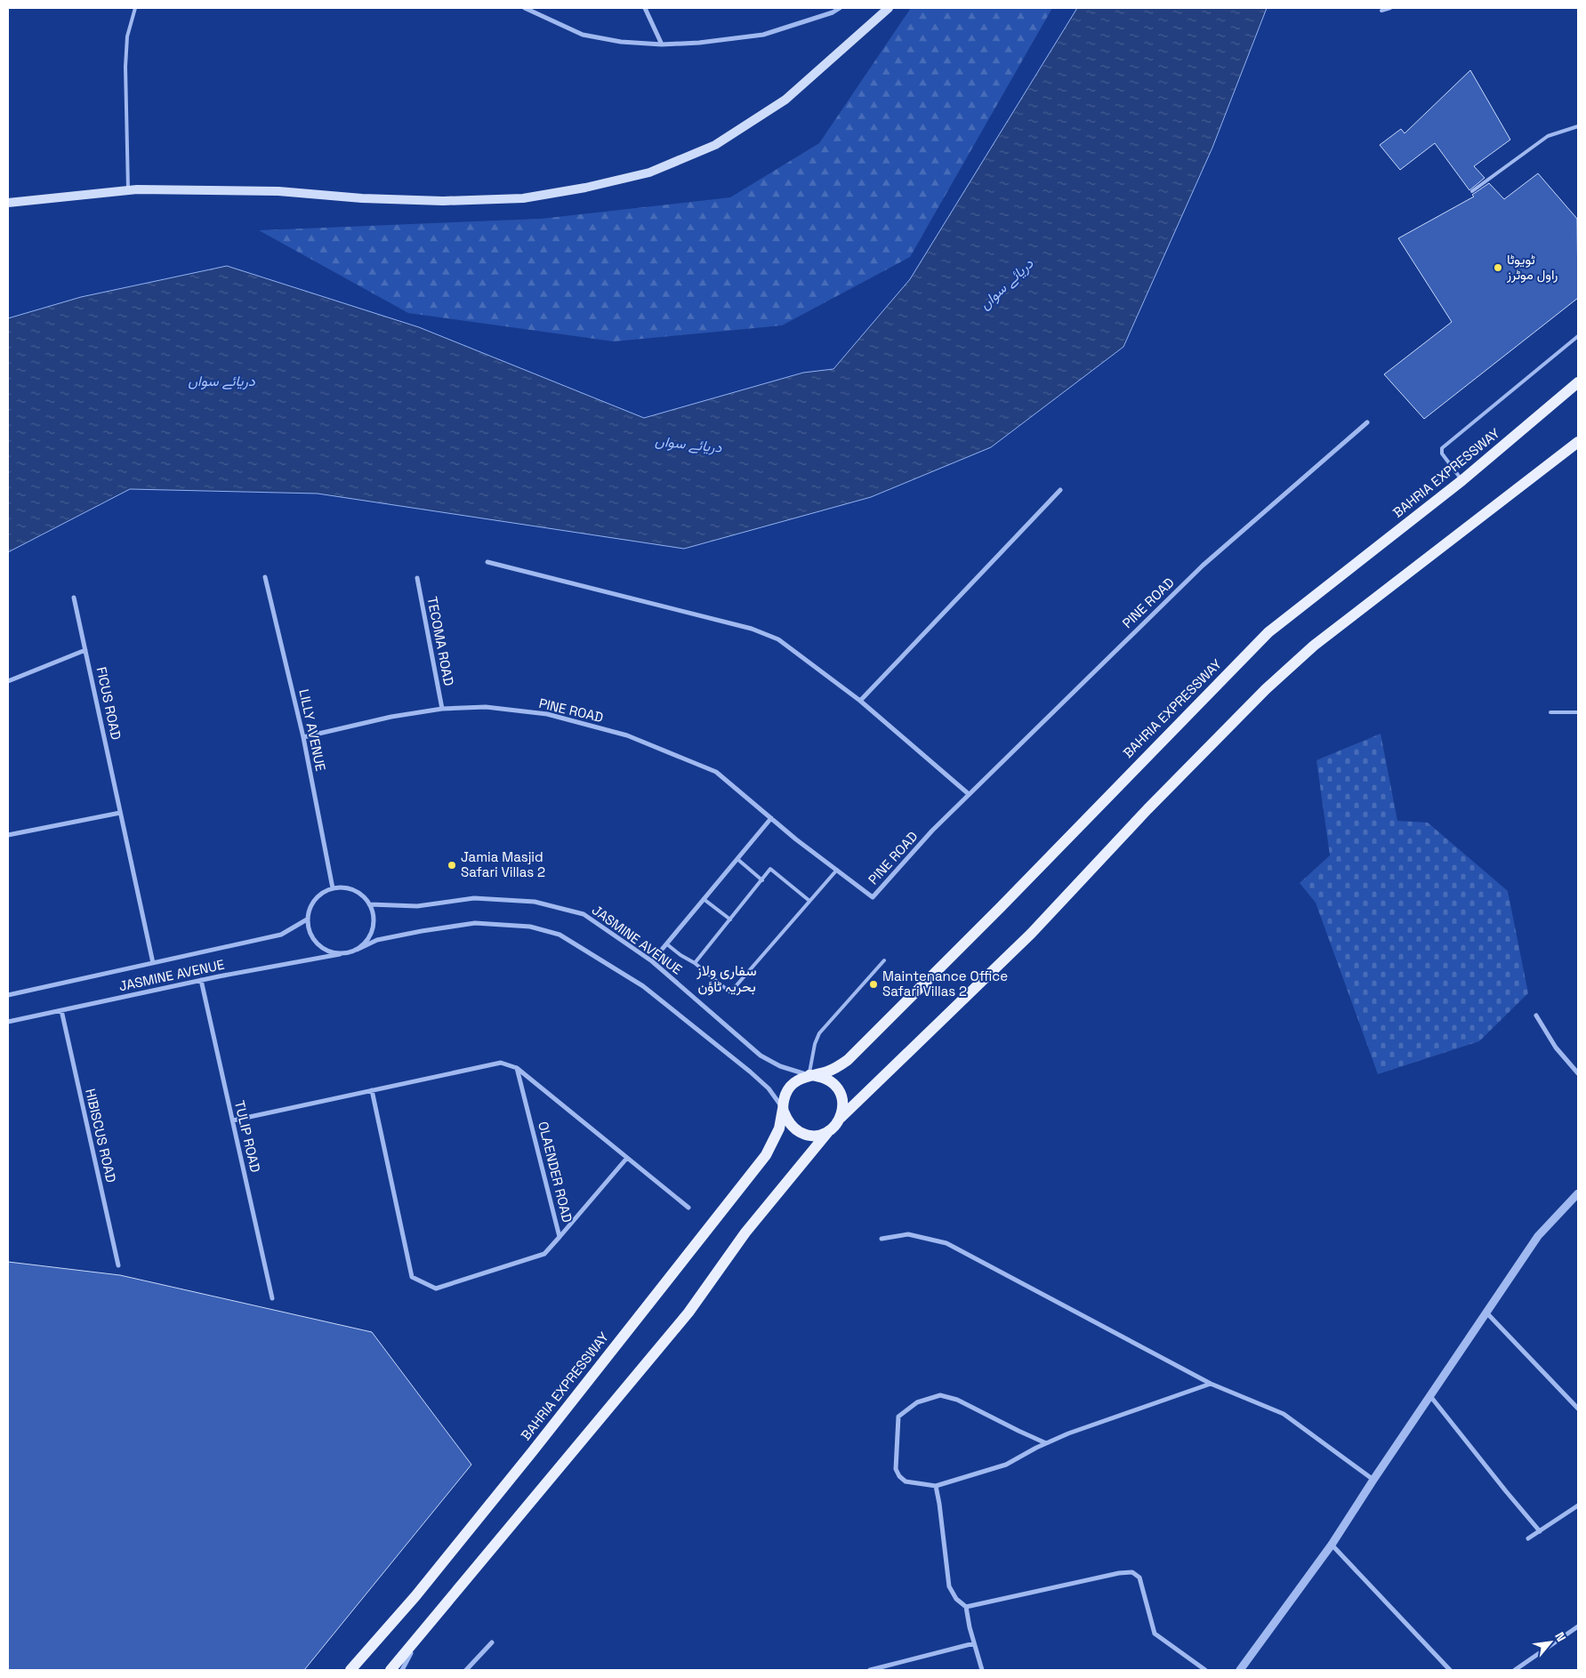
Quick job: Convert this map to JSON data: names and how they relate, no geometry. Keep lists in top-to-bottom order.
{
  "streets": {
    "main road": ["BAHRIA EXPRESSWAY"],
    "street": [
      "PINE ROAD",
      "TECOMA ROAD",
      "FICUS ROAD",
      "LILLY AVENUE",
      "JASMINE AVENUE",
      "HIBISCUS ROAD",
      "TULIP ROAD",
      "OLAENDER ROAD"
    ]
  },
  "crossings": [
    ["BAHRIA EXPRESSWAY", "JASMINE AVENUE"],
    ["PINE ROAD", "TECOMA ROAD"],
    ["PINE ROAD", "LILLY AVENUE"],
    ["FICUS ROAD", "JASMINE AVENUE"],
    ["LILLY AVENUE", "JASMINE AVENUE"],
    ["JASMINE AVENUE", "HIBISCUS ROAD"],
    ["JASMINE AVENUE", "TULIP ROAD"]
  ],
  "districts": ["سفاری ولاز بحریہ ٹاؤن"],
  "water": ["دریائے سواں"],
  "places": ["ٹویوٹا راول موٹرز", "Jamia Masjid Safari Villas 2", "Maintenance Office Safari Villas 2"],
  "north": "top right"
}
